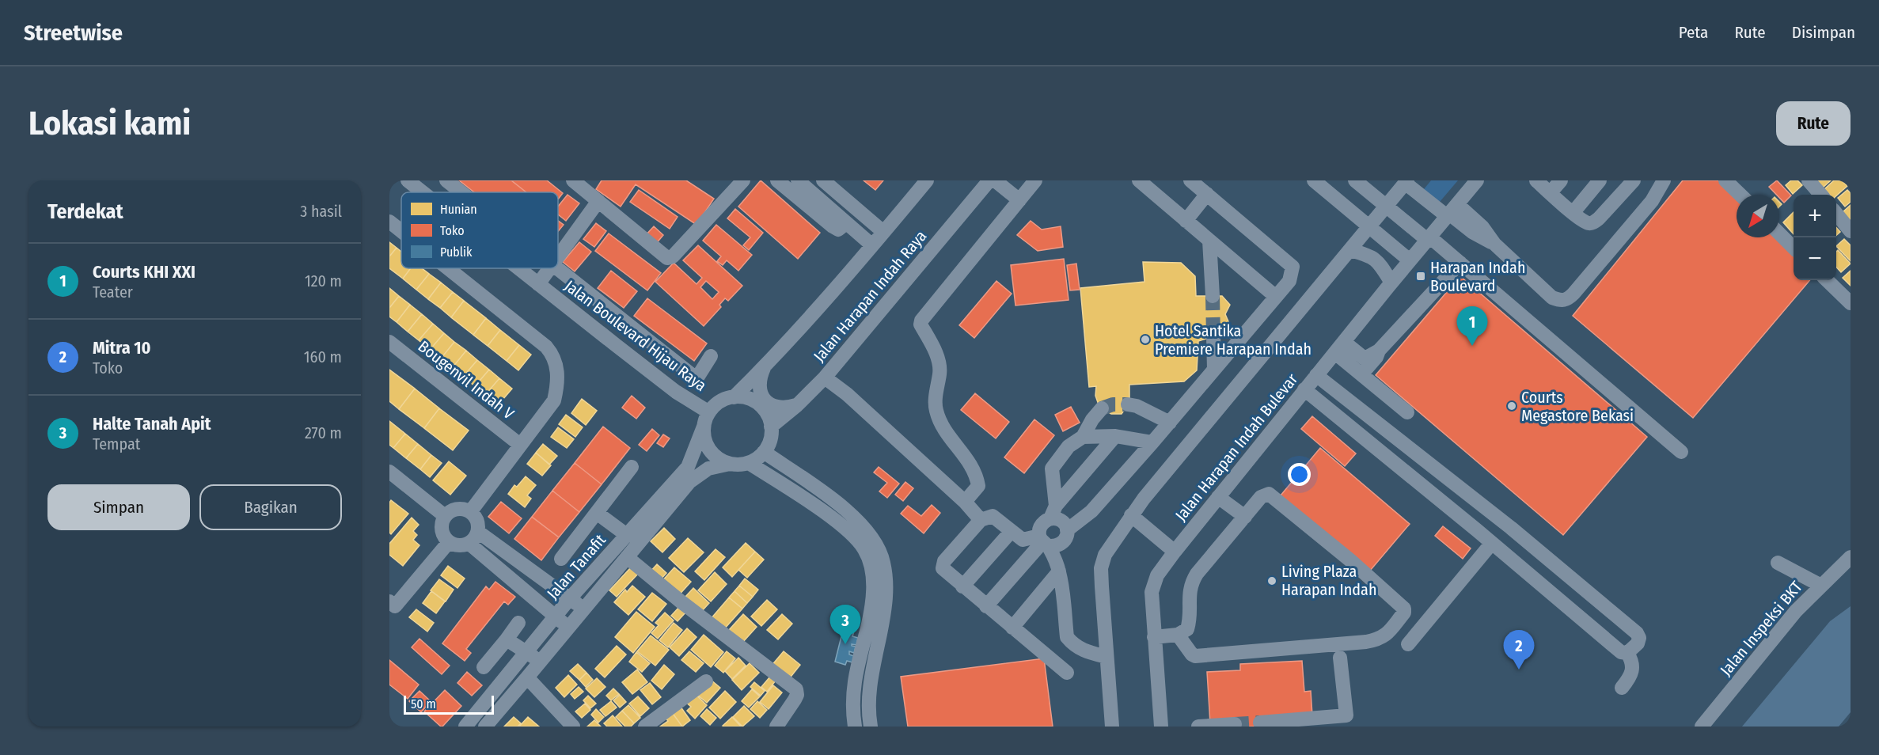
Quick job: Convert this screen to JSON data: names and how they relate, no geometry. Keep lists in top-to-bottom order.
{
  "streets": {
    "street": [
      "Jalan Harapan Indah Raya",
      "Jalan Boulevard Hijau Raya",
      "Bougenvil Indah V",
      "Jalan Harapan Indah Bulevar",
      "Jalan Tanafit",
      "Jalan Inspeksi BKT"
    ]
  },
  "crossings": [
    ["Jalan Harapan Indah Raya", "Jalan Boulevard Hijau Raya"],
    ["Jalan Harapan Indah Raya", "Jalan Tanafit"],
    ["Jalan Boulevard Hijau Raya", "Jalan Tanafit"]
  ],
  "places": {
    "transit": ["Harapan Indah Boulevard"],
    "other": ["Hotel Santika Premiere Harapan Indah", "Courts Megastore Bekasi", "Living Plaza Harapan Indah"]
  },
  "legend": ["Hunian", "Toko", "Publik"],
  "scale_bar": "50 m",
  "north": "bottom left",
  "page": {
    "header": "Streetwise",
    "nav": ["Peta", "Rute", "Disimpan"],
    "buttons": [
      "Rute",
      ["Simpan", "Bagikan"]
    ],
    "title": "Lokasi kami",
    "heading": ["Terdekat", "3 hasil"],
    "map_buttons": ["+", "−"],
    "list": [
      {
        "mark": "1",
        "name": "Courts KHI XXI",
        "note": "Teater",
        "value": "120 m"
      },
      {
        "mark": "2",
        "name": "Mitra 10",
        "note": "Toko",
        "value": "160 m"
      },
      {
        "mark": "3",
        "name": "Halte Tanah Apit",
        "note": "Tempat",
        "value": "270 m"
      }
    ],
    "pins": ["1", "3", "2"],
    "scale": "50 m"
  }
}
